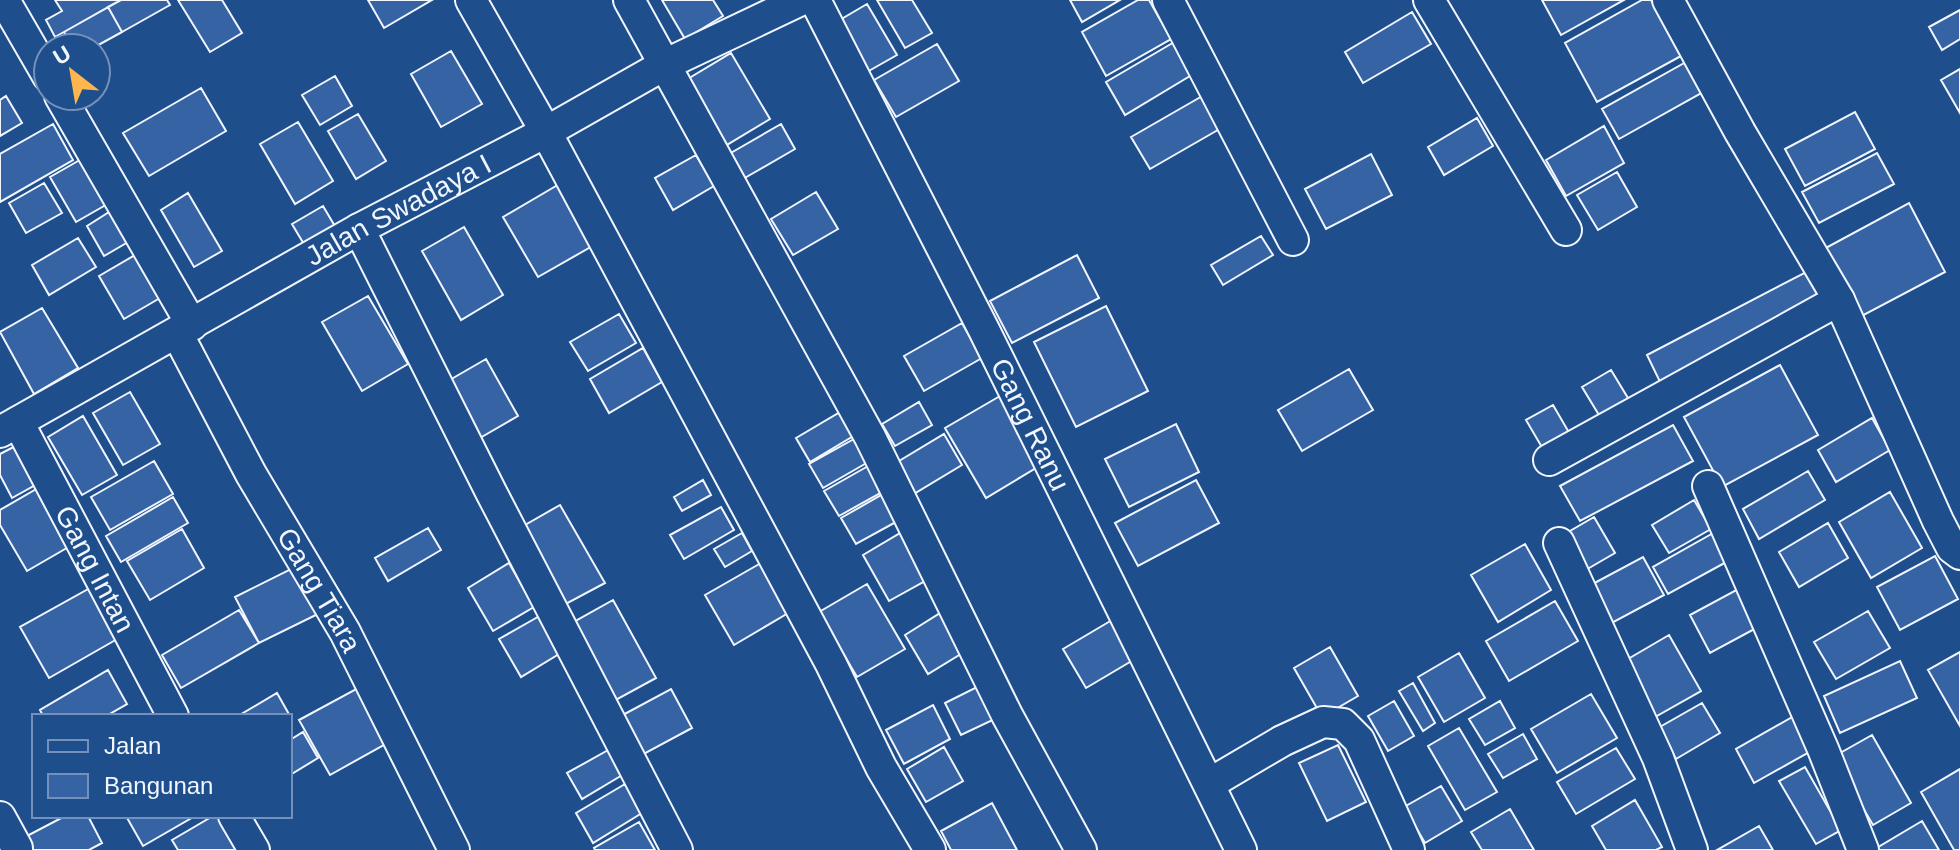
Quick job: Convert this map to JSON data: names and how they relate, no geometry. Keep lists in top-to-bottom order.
{
  "streets": {
    "street": [
      "Jalan Swadaya I",
      "Gang Ranu",
      "Gang Intan",
      "Gang Tiara"
    ]
  },
  "crossings": [
    ["Jalan Swadaya I", "Gang Intan"],
    ["Jalan Swadaya I", "Gang Tiara"]
  ],
  "legend": ["Jalan", "Bangunan"],
  "north": "top left"
}
